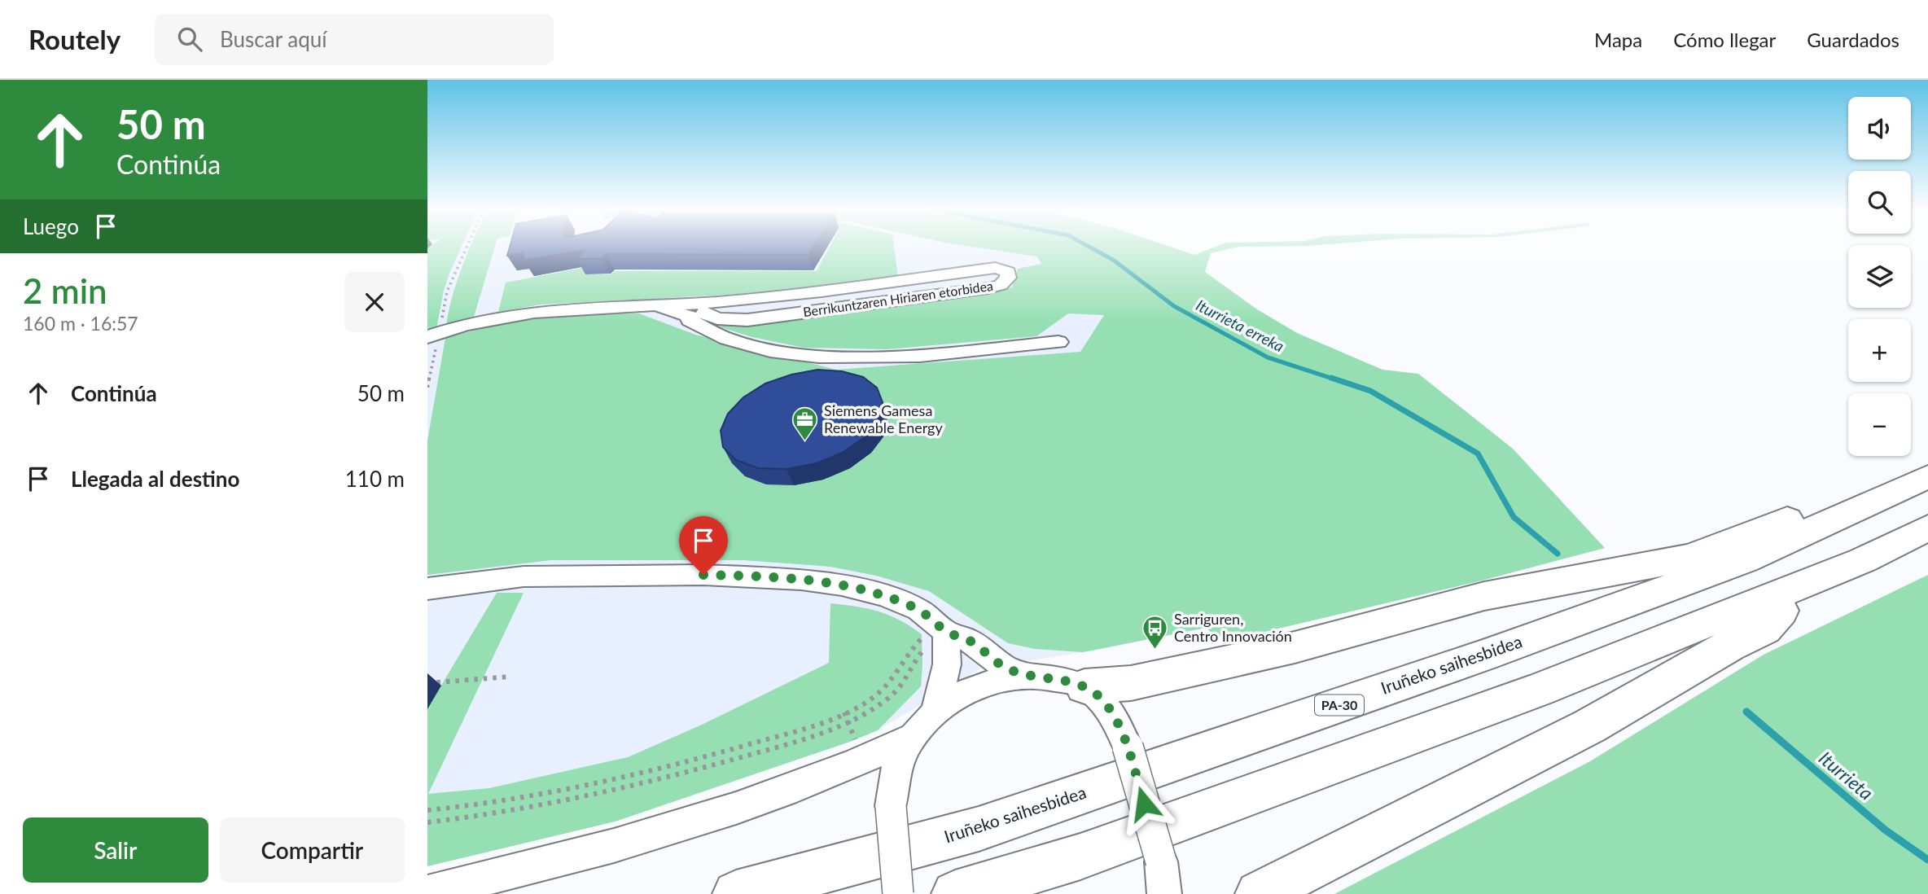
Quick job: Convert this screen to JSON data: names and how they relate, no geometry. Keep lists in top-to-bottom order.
{
  "streets": {
    "highway": ["Iruñeko saihesbidea", "PA-30"],
    "street": ["Berrikuntzaren Hiriaren etorbidea"]
  },
  "water": ["Iturrieta erreka", "Iturrieta"],
  "places": {
    "office": ["Siemens Gamesa Renewable Energy"],
    "bus stop": ["Sarriguren, Centro Innovación"]
  },
  "page": {
    "header": "Routely",
    "search": "Buscar aquí",
    "nav": ["Mapa", "Cómo llegar", "Guardados"],
    "turn": ["50 m", "Continúa"],
    "map_buttons": ["+", "−"],
    "then": "Luego",
    "heading": ["2 min", "160 m · 16:57"],
    "list": [
      {
        "name": "Continúa",
        "value": "50 m"
      },
      {
        "name": "Llegada al destino",
        "value": "110 m"
      }
    ],
    "buttons": ["Salir", "Compartir"]
  }
}
